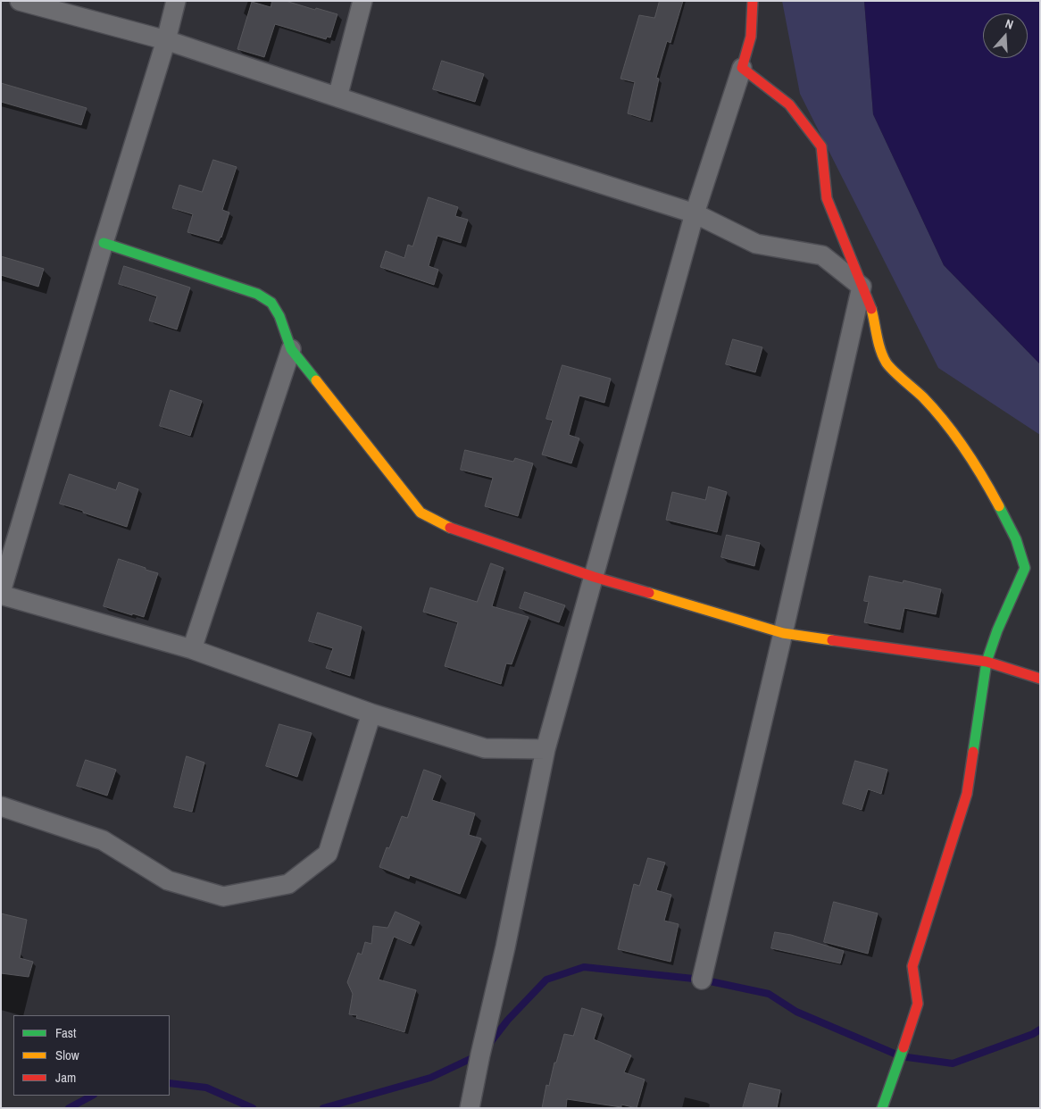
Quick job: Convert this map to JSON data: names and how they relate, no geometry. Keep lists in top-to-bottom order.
{
  "legend": ["Fast", "Slow", "Jam"],
  "north": "top"
}
